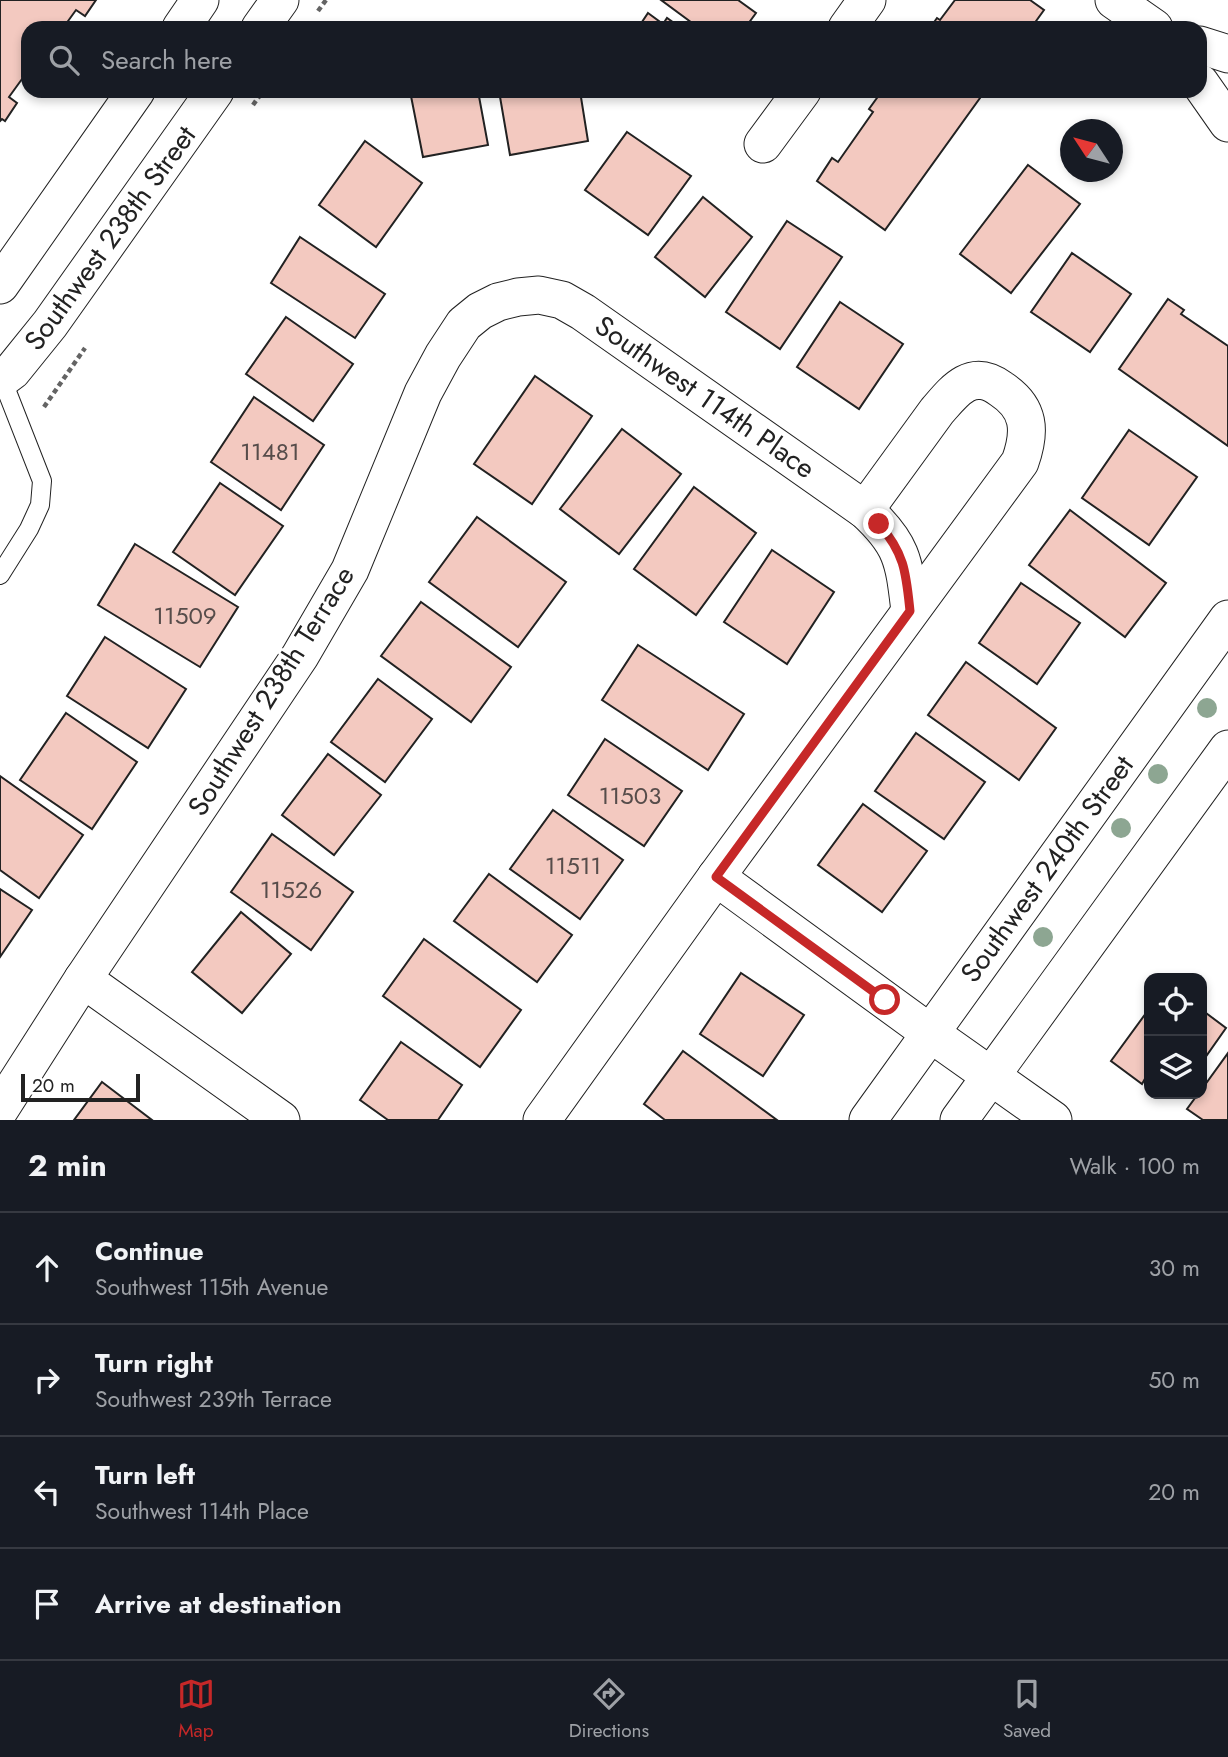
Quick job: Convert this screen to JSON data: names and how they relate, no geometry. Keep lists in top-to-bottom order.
{
  "streets": {
    "street": [
      "Southwest 238th Street",
      "Southwest 114th Place",
      "Southwest 238th Terrace",
      "Southwest 240th Street"
    ]
  },
  "crossings": [
    ["Southwest 114th Place", "Southwest 238th Terrace"]
  ],
  "house_numbers": [
    "11481",
    "11509",
    "11503",
    "11511",
    "11526"
  ],
  "scale_bar": "20 m",
  "north": "top left",
  "page": {
    "search": "Search here",
    "scale": "20 m",
    "heading": ["2 min", "Walk · 100 m"],
    "list": [
      ["Continue", "Southwest 115th Avenue", "30 m"],
      ["Turn right", "Southwest 239th Terrace", "50 m"],
      ["Turn left", "Southwest 114th Place", "20 m"],
      "Arrive at destination"
    ],
    "nav": ["Map", "Directions", "Saved"]
  }
}
